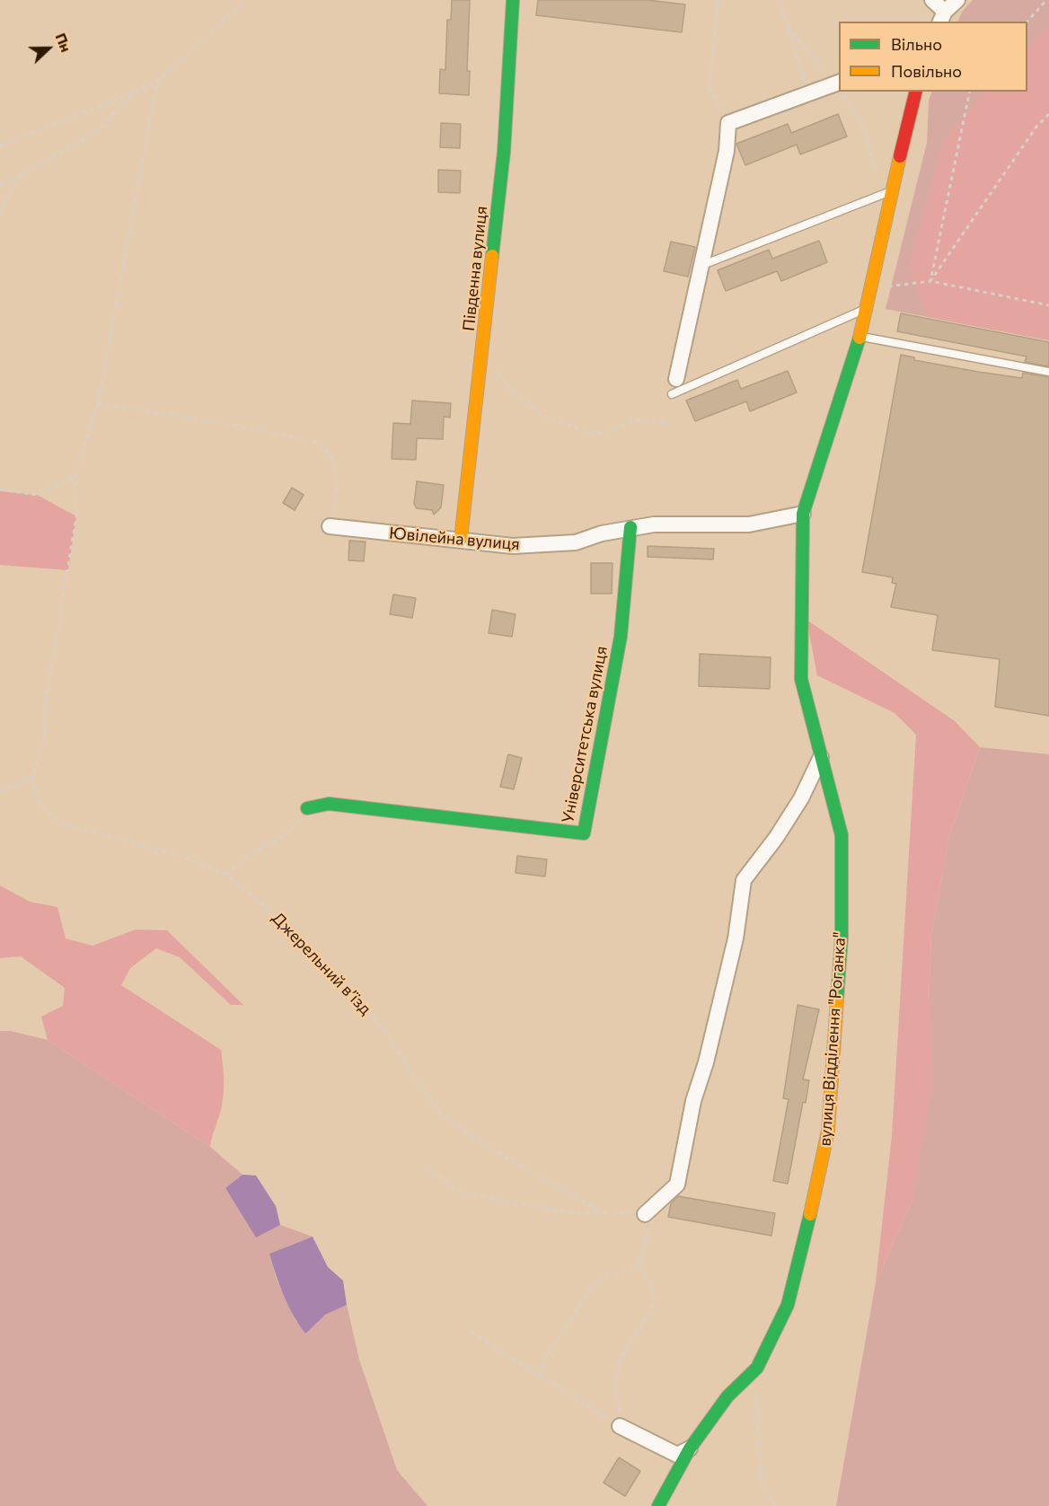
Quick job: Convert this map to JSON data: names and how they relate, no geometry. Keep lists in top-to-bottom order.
{
  "streets": {
    "street": [
      "Південна вулиця",
      "Ювілейна вулиця",
      "Університетська вулиця",
      "вулиця Відділення \"Роганка\""
    ],
    "path": ["Джерельний в’їзд"]
  },
  "crossings": [
    ["Південна вулиця", "Ювілейна вулиця"],
    ["Ювілейна вулиця", "Університетська вулиця"],
    ["Ювілейна вулиця", "вулиця Відділення \"Роганка\""]
  ],
  "legend": ["Вільно", "Повільно"],
  "north": "right"
}
